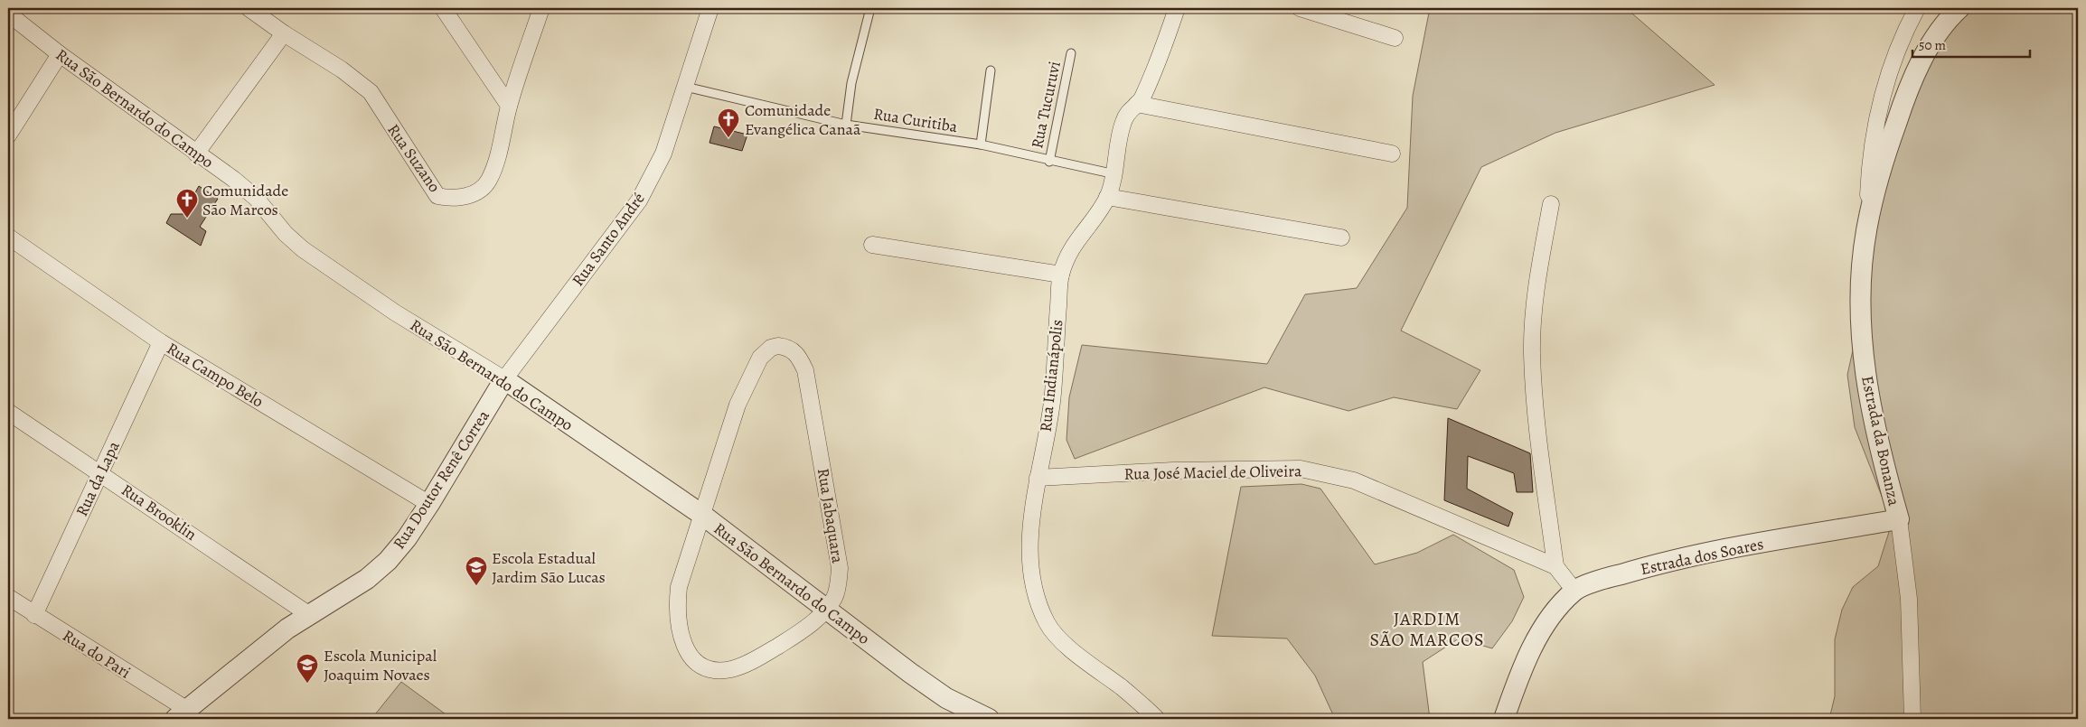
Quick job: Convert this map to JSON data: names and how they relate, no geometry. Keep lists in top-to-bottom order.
{
  "streets": {
    "street": [
      "Rua São Bernardo do Campo",
      "Rua Suzano",
      "Rua Santo André",
      "Rua Campo Belo",
      "Rua Indianápolis",
      "Estrada da Bonanza",
      "Rua José Maciel de Oliveira",
      "Rua da Lapa",
      "Rua Doutor Renê Correa",
      "Rua Brooklin",
      "Rua Jabaquara",
      "Estrada dos Soares",
      "Rua do Pari"
    ],
    "lane": ["Rua Tucuruvi", "Rua Curitiba"]
  },
  "crossings": [
    ["Rua Tucuruvi", "Rua Curitiba"],
    ["Rua São Bernardo do Campo", "Rua Santo André"],
    ["Rua São Bernardo do Campo", "Rua Doutor Renê Correa"],
    ["Rua São Bernardo do Campo", "Rua Jabaquara"],
    ["Rua Curitiba", "Rua Santo André"],
    ["Rua Curitiba", "Rua Indianápolis"],
    ["Rua Santo André", "Rua Doutor Renê Correa"],
    ["Rua Campo Belo", "Rua da Lapa"],
    ["Rua Campo Belo", "Rua Doutor Renê Correa"],
    ["Rua Indianápolis", "Rua José Maciel de Oliveira"],
    ["Estrada da Bonanza", "Estrada dos Soares"],
    ["Rua José Maciel de Oliveira", "Estrada dos Soares"],
    ["Rua da Lapa", "Rua Brooklin"],
    ["Rua da Lapa", "Rua do Pari"],
    ["Rua Doutor Renê Correa", "Rua Brooklin"],
    ["Rua Doutor Renê Correa", "Rua do Pari"]
  ],
  "districts": ["JARDIM SÃO MARCOS"],
  "places": {
    "church": ["Comunidade Evangélica Canaã", "Comunidade São Marcos"],
    "school or university": ["Escola Estadual Jardim São Lucas", "Escola Municipal Joaquim Novaes"]
  },
  "scale_bar": "50 m"
}
